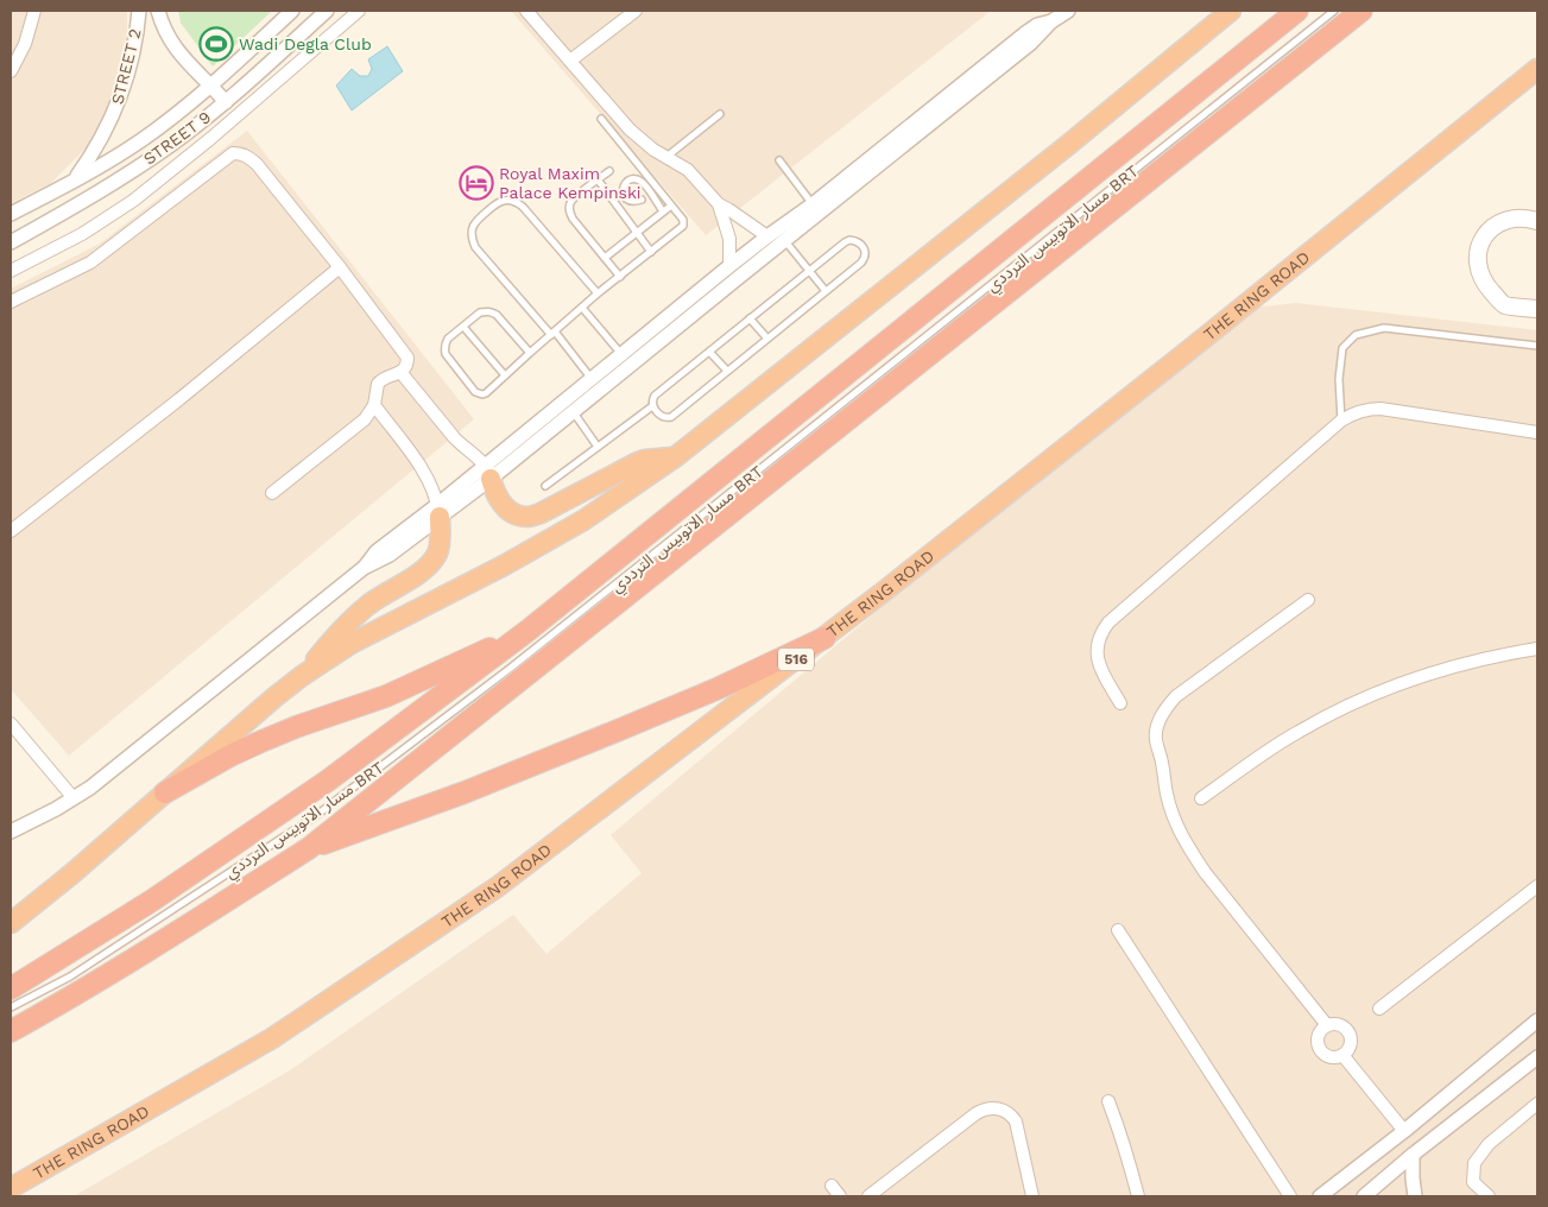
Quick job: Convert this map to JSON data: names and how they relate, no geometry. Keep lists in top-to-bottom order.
{
  "streets": {
    "highway": ["THE RING ROAD", "516"],
    "street": ["STREET 2", "STREET 9"],
    "lane": ["مسار الاتوبيس الترددي BRT"]
  },
  "crossings": [
    ["STREET 2", "STREET 9"],
    ["THE RING ROAD", "516"]
  ],
  "places": {
    "sports": ["Wadi Degla Club"],
    "hotel": ["Royal Maxim Palace Kempinski"]
  }
}
